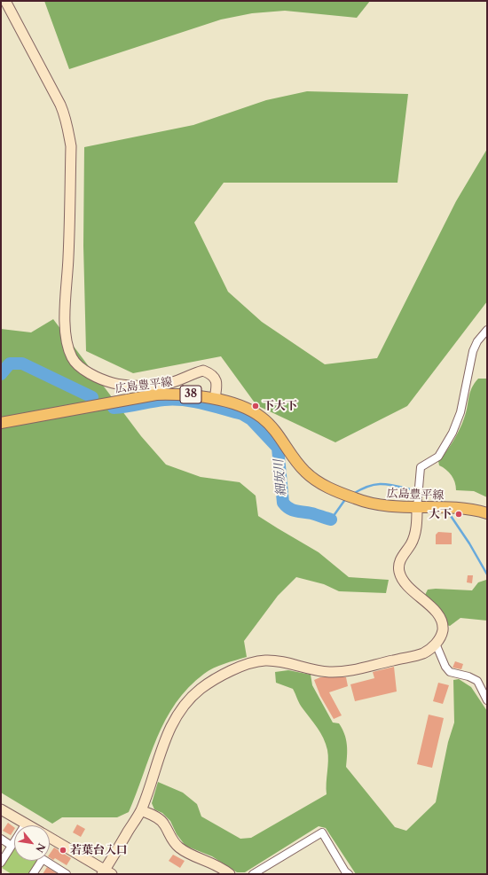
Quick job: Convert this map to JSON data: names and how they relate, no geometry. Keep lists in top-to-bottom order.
{
  "streets": {
    "main road": ["広島豊平線", "38"]
  },
  "water": ["細坂川"],
  "places": ["下大下", "大下", "若葉台入口"],
  "north": "bottom right"
}
